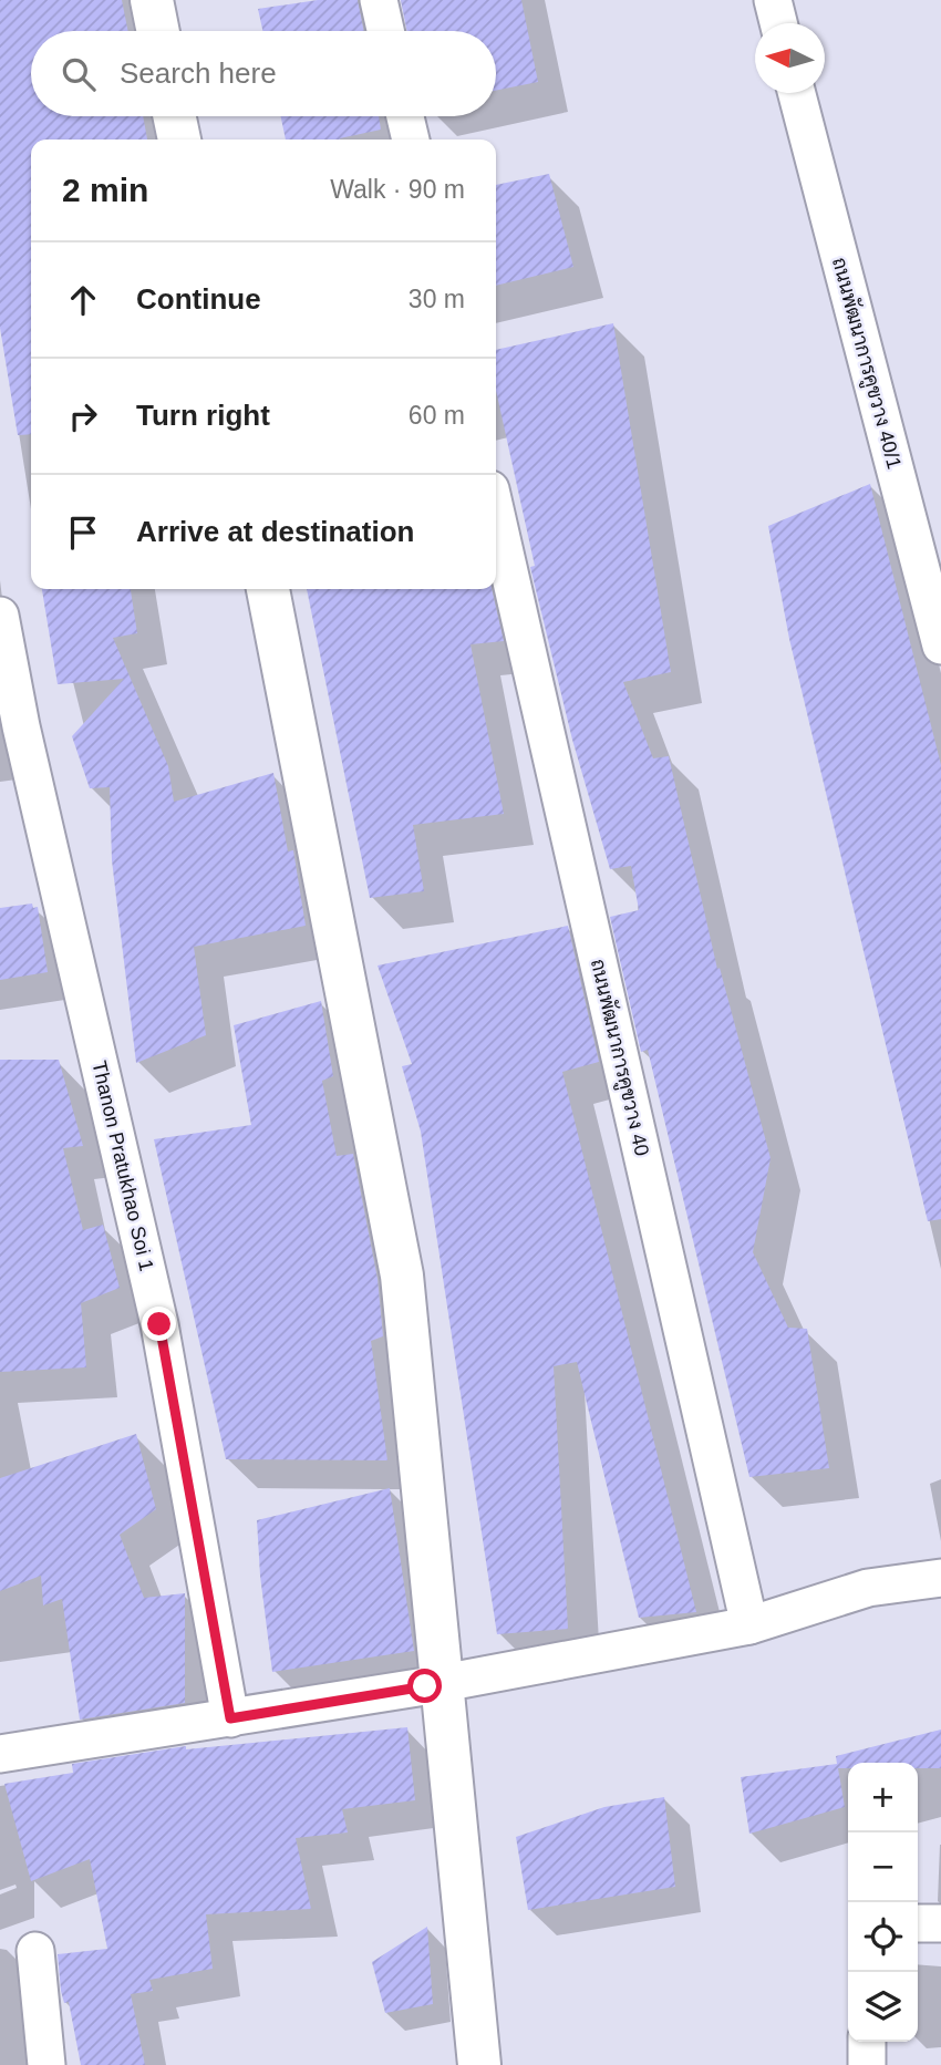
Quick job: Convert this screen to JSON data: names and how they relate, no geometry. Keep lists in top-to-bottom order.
{
  "streets": {
    "street": ["ถนนพัฒนาการคูขวาง 40/1", "ถนนพัฒนาการคูขวาง 40", "Thanon Pratukhao Soi 1"]
  },
  "north": "left",
  "page": {
    "search": "Search here",
    "heading": ["2 min", "Walk · 90 m"],
    "list": [
      ["Continue", "30 m"],
      ["Turn right", "60 m"],
      "Arrive at destination"
    ],
    "map_buttons": ["+", "−"]
  }
}
